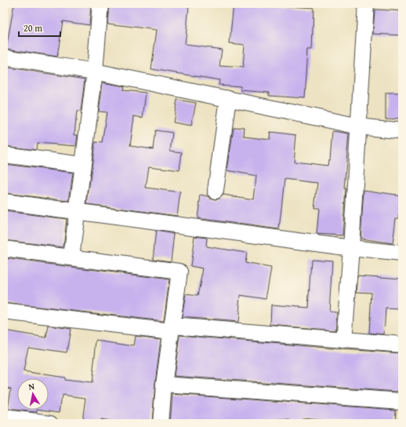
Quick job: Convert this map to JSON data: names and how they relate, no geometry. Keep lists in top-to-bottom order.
{
  "scale_bar": "20 m",
  "north": "top"
}
